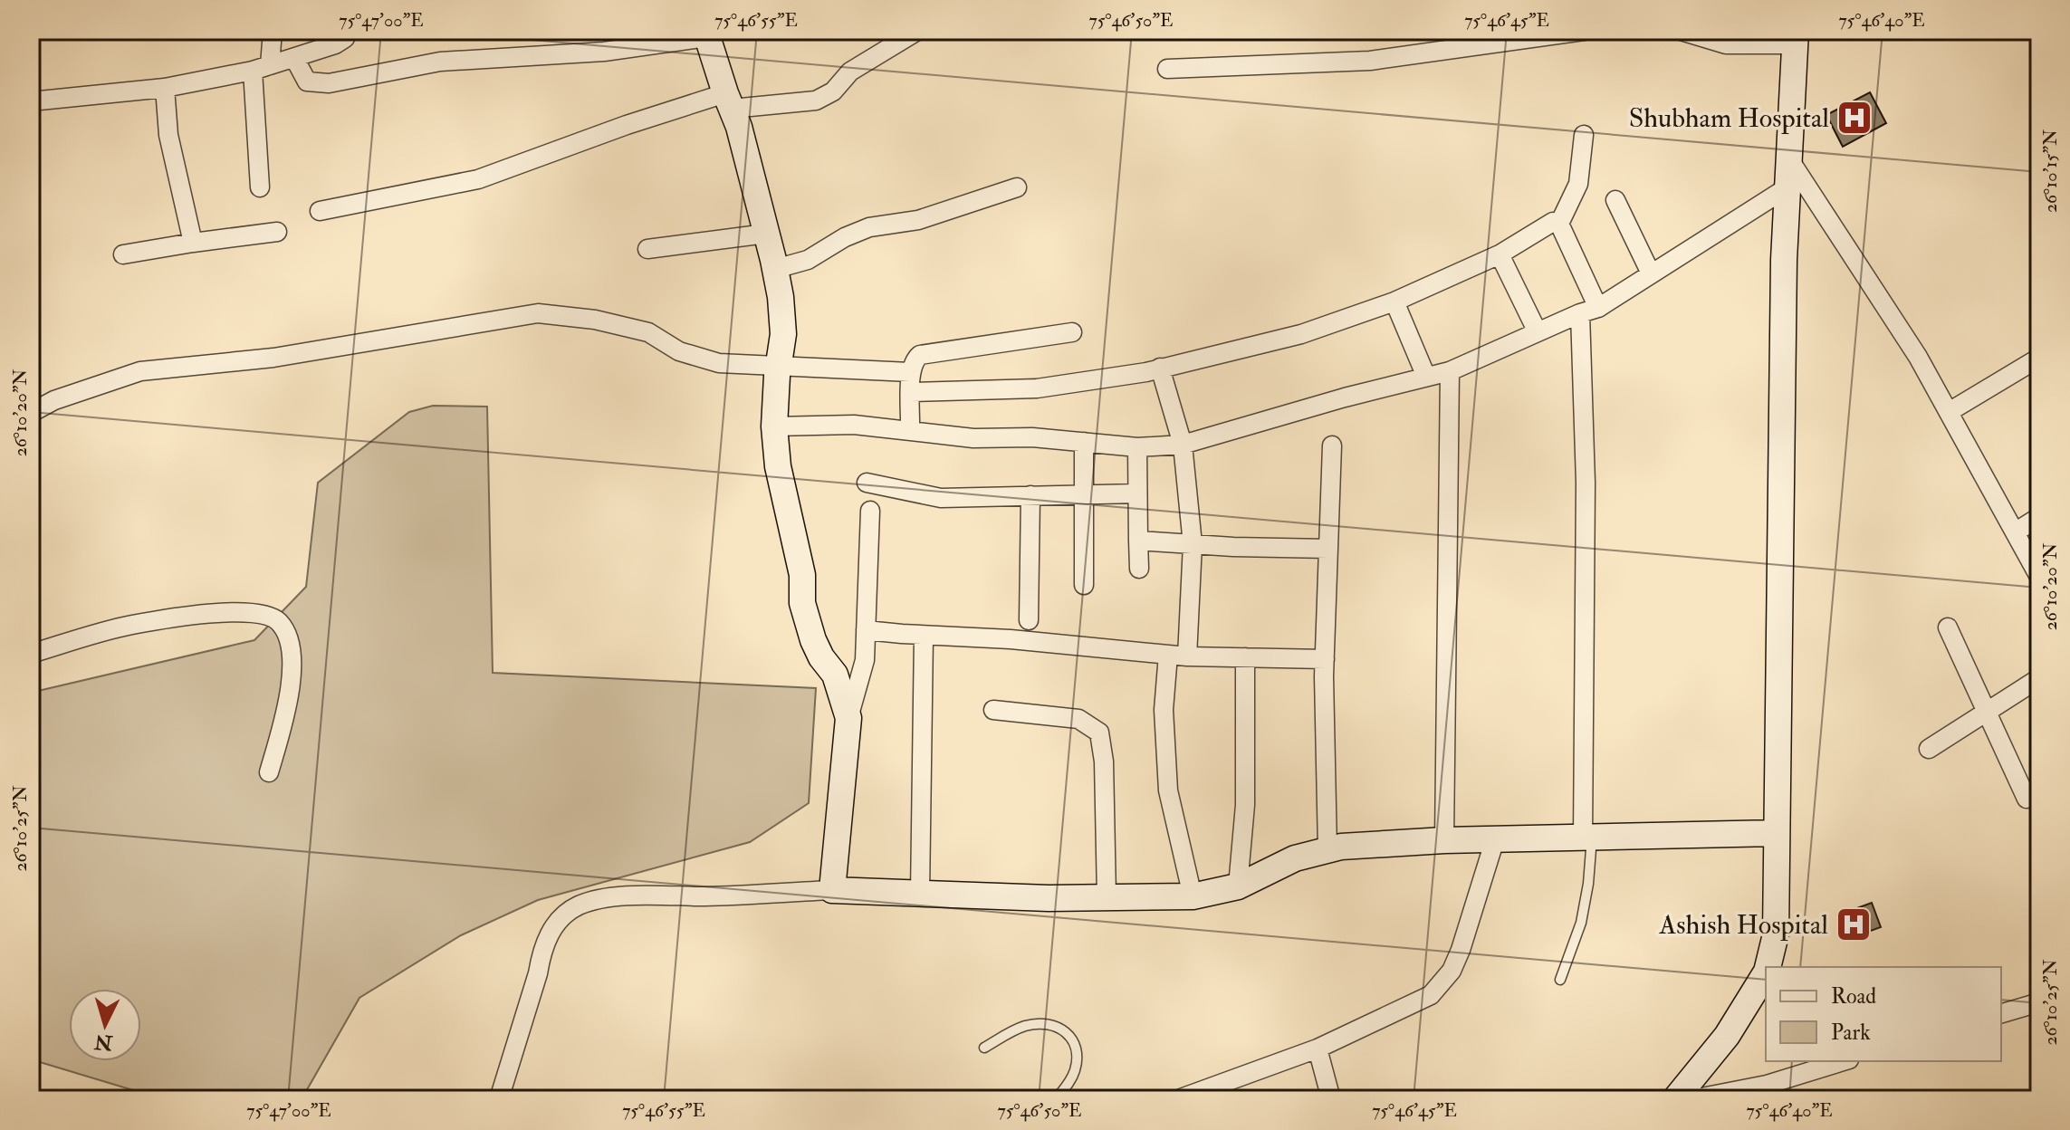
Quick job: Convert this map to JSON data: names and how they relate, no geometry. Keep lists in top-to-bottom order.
{
  "places": {
    "hospital": ["Shubham Hospital", "Ashish Hospital"]
  },
  "legend": ["Road", "Park"],
  "north": "bottom",
  "coordinates": [
    "75°47'00\"E",
    "75°46'55\"E",
    "75°46'50\"E",
    "75°46'45\"E",
    "75°46'40\"E",
    "26°10'15\"N",
    "26°10'20\"N",
    "26°10'25\"N"
  ]
}
